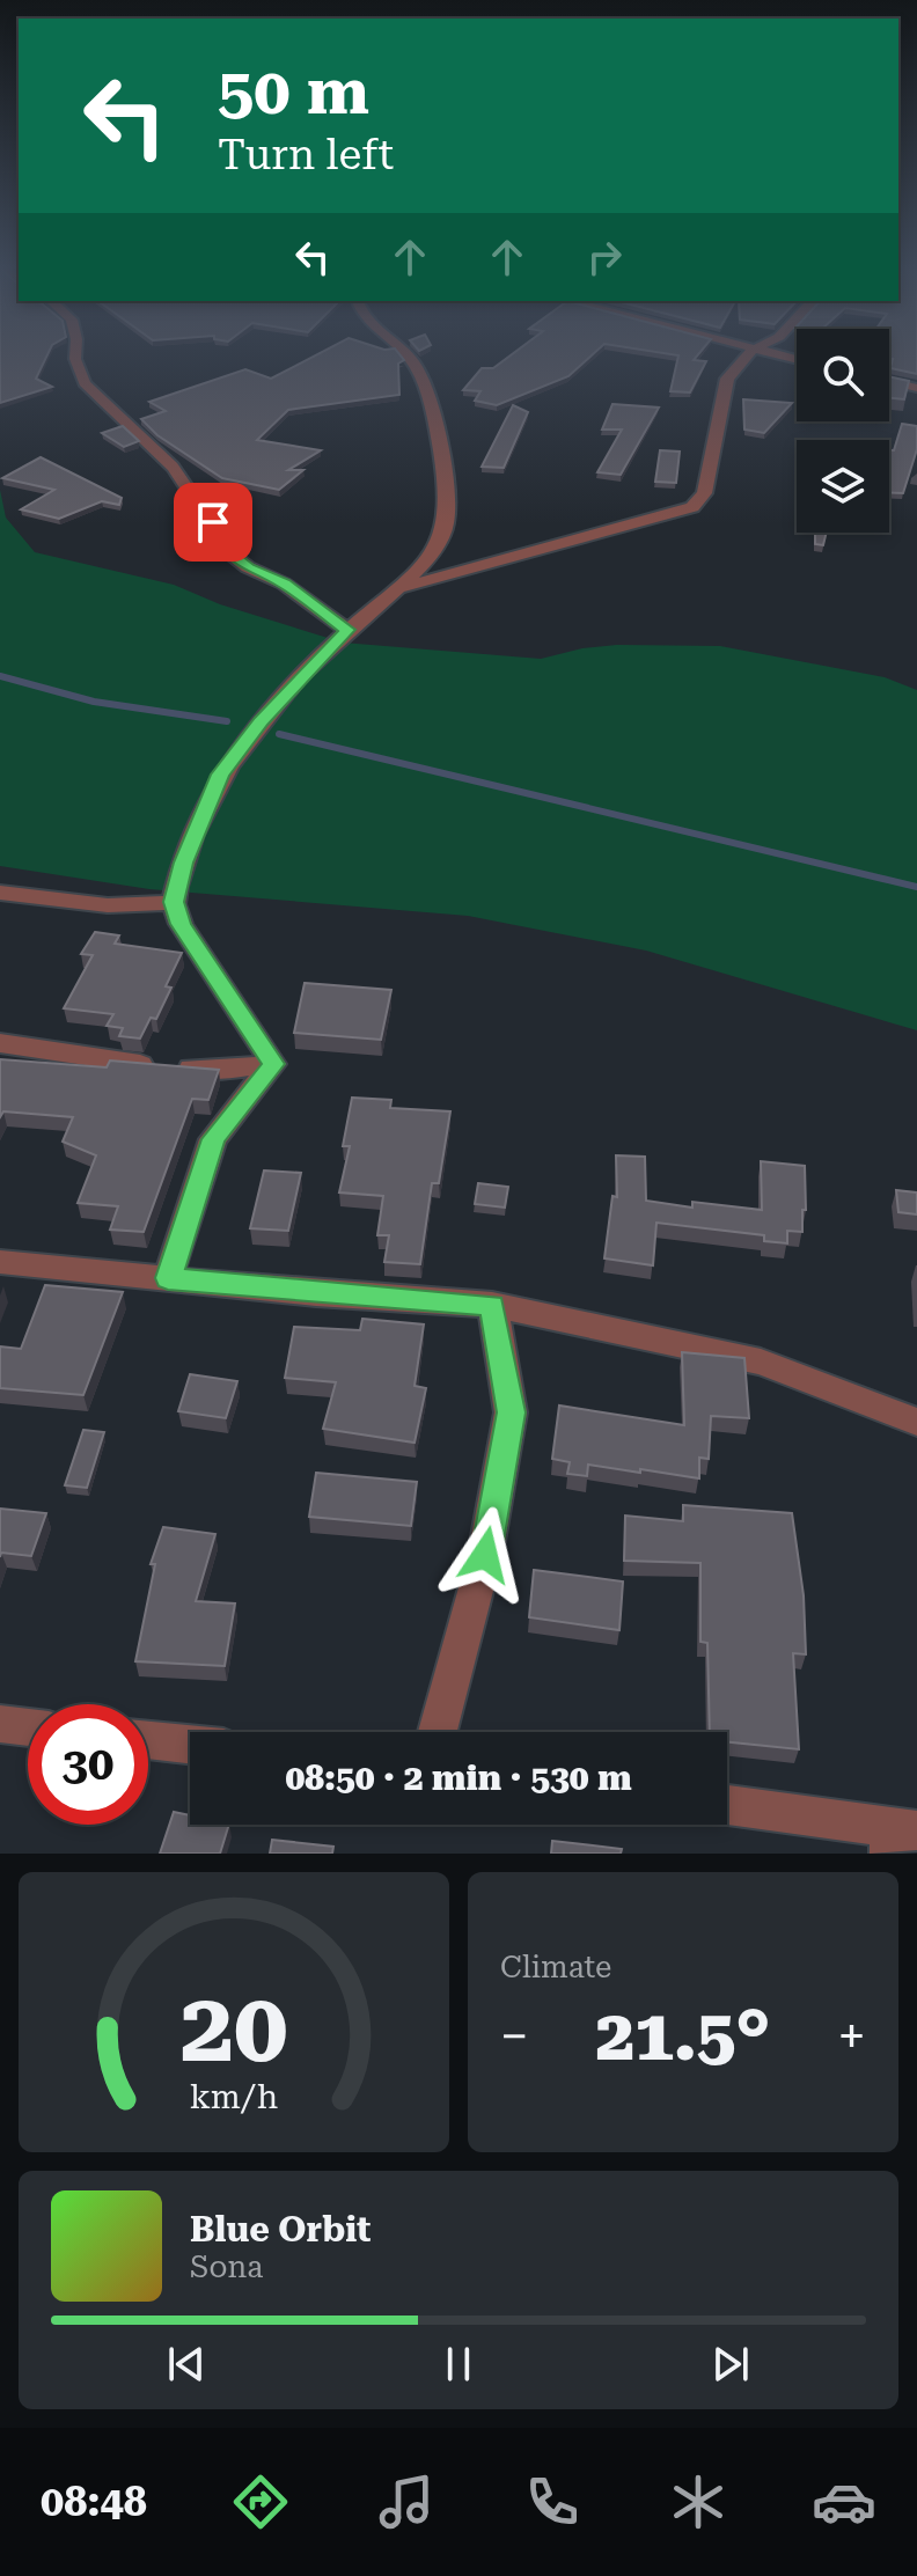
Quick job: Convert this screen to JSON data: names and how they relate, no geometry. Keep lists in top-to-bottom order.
{
  "page": {
    "turn": ["50 m", "Turn left"],
    "limit": "30",
    "trip": "08:50 · 2 min · 530 m",
    "tile": "Climate",
    "heat": ["−", "21.5°", "+"],
    "song": ["Blue Orbit", "Sona"],
    "tabs": "08:48",
    "gauge": ["20", "km/h"]
  }
}
